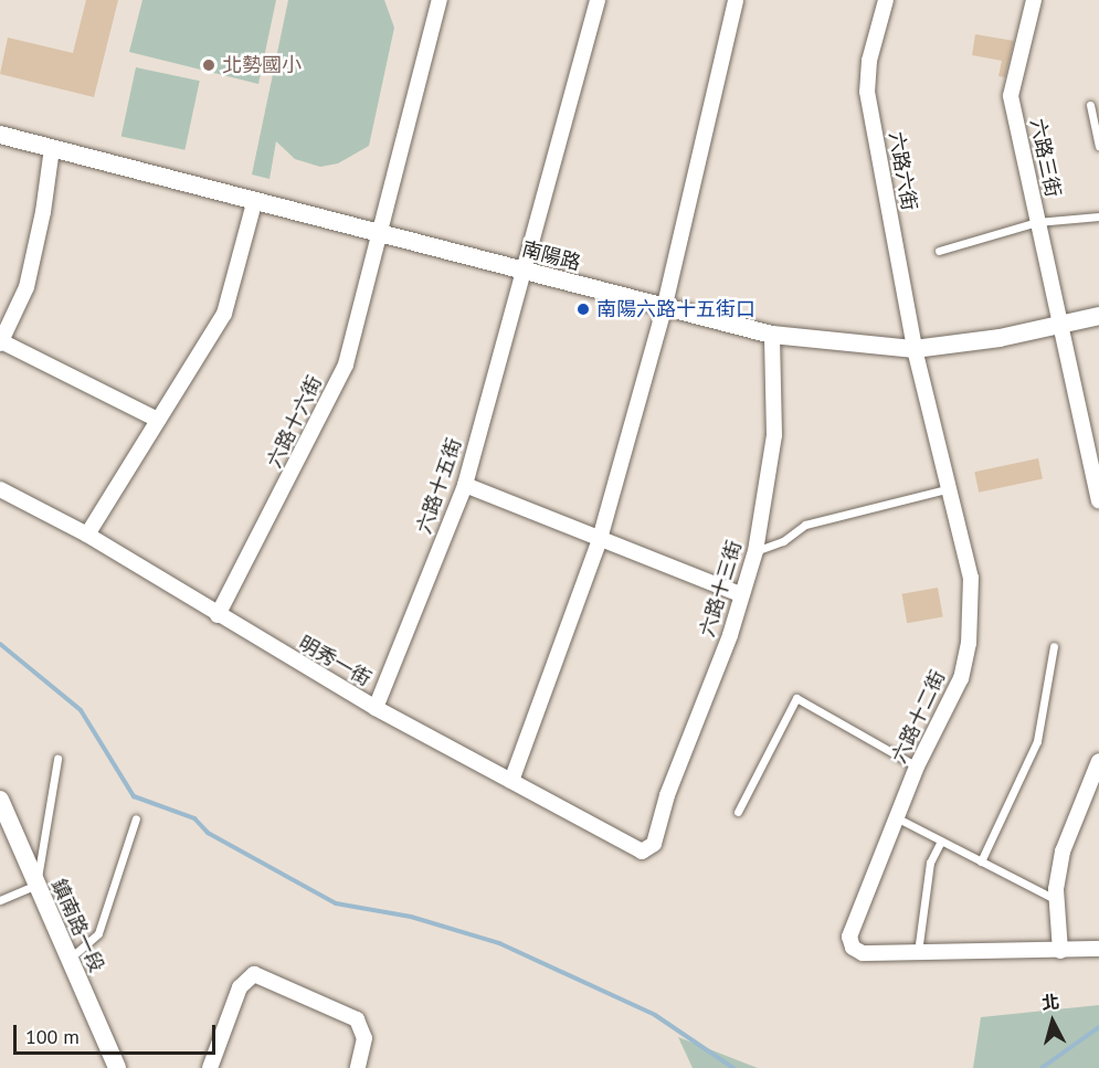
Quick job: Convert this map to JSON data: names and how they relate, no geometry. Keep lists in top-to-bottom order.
{
  "streets": {
    "street": [
      "六路三街",
      "六路六街",
      "南陽路",
      "六路十六街",
      "六路十五街",
      "六路十三街",
      "明秀一街",
      "六路十二街",
      "鎮南路一段"
    ]
  },
  "crossings": [
    ["六路三街", "南陽路"],
    ["六路六街", "南陽路"],
    ["六路六街", "六路十二街"],
    ["南陽路", "六路十六街"],
    ["南陽路", "六路十五街"],
    ["南陽路", "六路十三街"],
    ["南陽路", "六路十二街"],
    ["六路十六街", "明秀一街"],
    ["六路十五街", "明秀一街"],
    ["六路十三街", "明秀一街"]
  ],
  "places": ["北勢國小", "南陽六路十五街口"],
  "scale_bar": "100 m",
  "north": "top"
}
